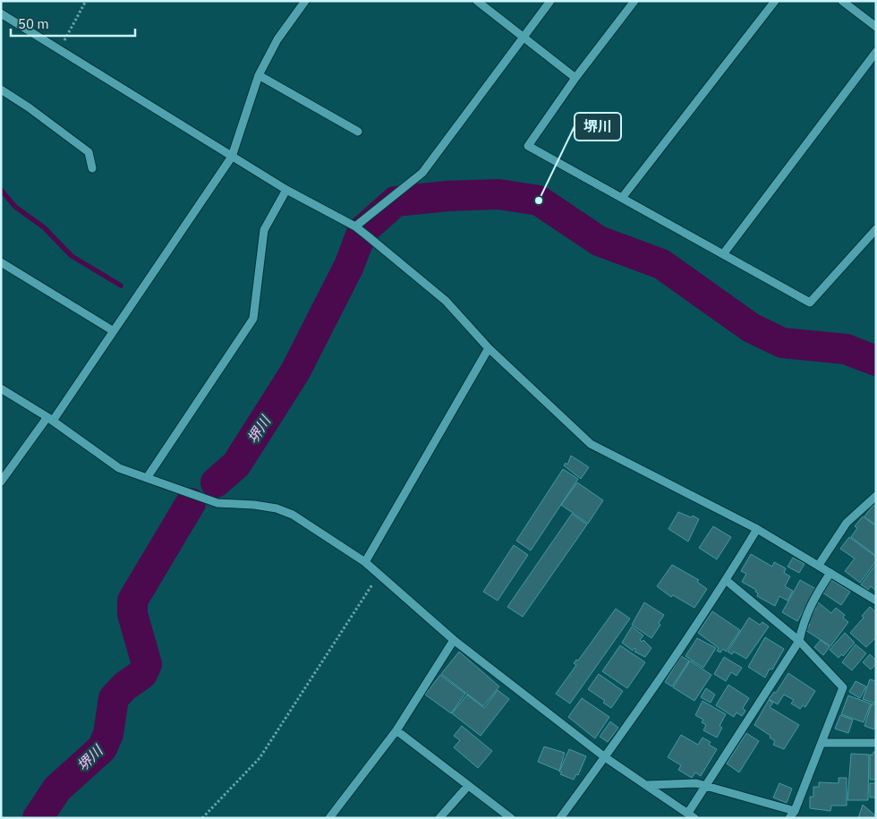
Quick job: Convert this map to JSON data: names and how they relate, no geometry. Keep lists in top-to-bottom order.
{
  "water": ["堺川"],
  "places": ["堺川"],
  "scale_bar": "50 m"
}
